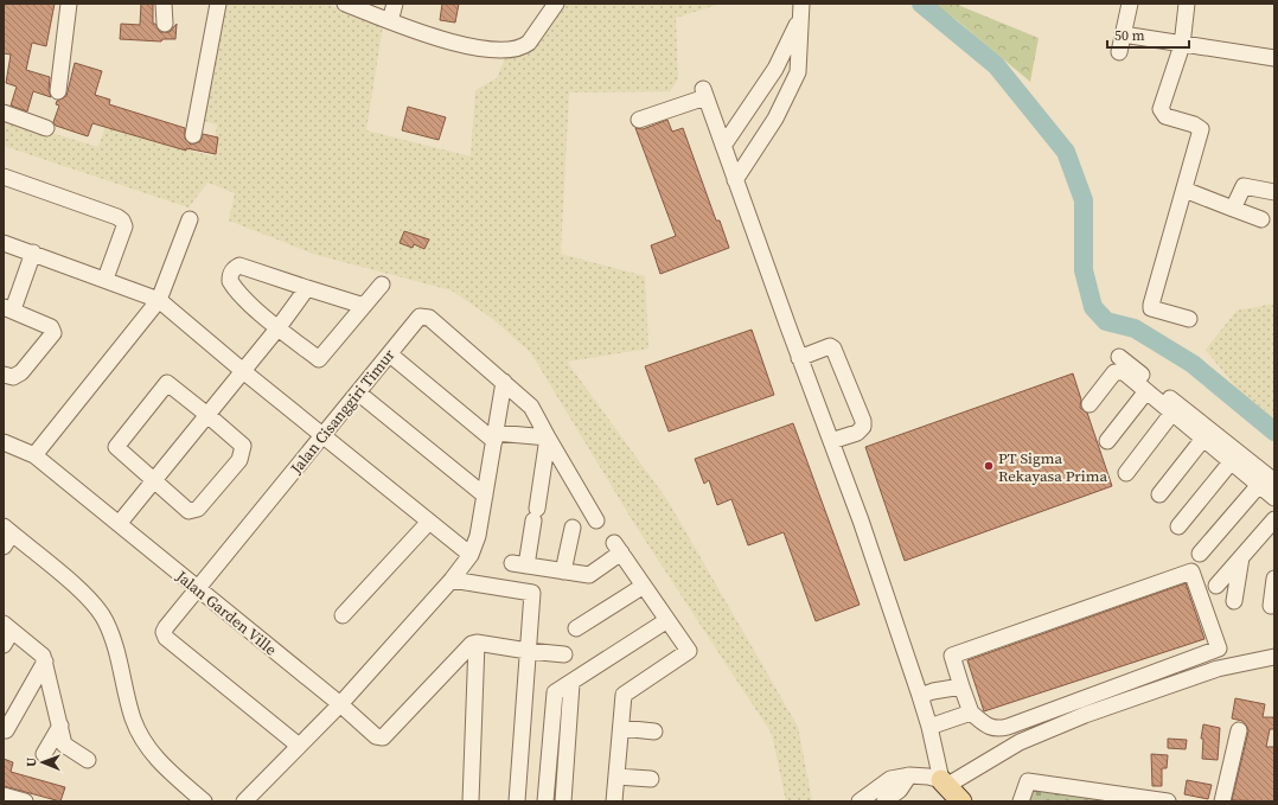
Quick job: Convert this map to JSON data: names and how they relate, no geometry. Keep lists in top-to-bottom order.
{
  "streets": {
    "street": ["Jalan Cisanggiri Timur", "Jalan Garden Ville"]
  },
  "crossings": [
    ["Jalan Cisanggiri Timur", "Jalan Garden Ville"]
  ],
  "places": ["PT Sigma Rekayasa Prima"],
  "scale_bar": "50 m",
  "north": "left"
}
